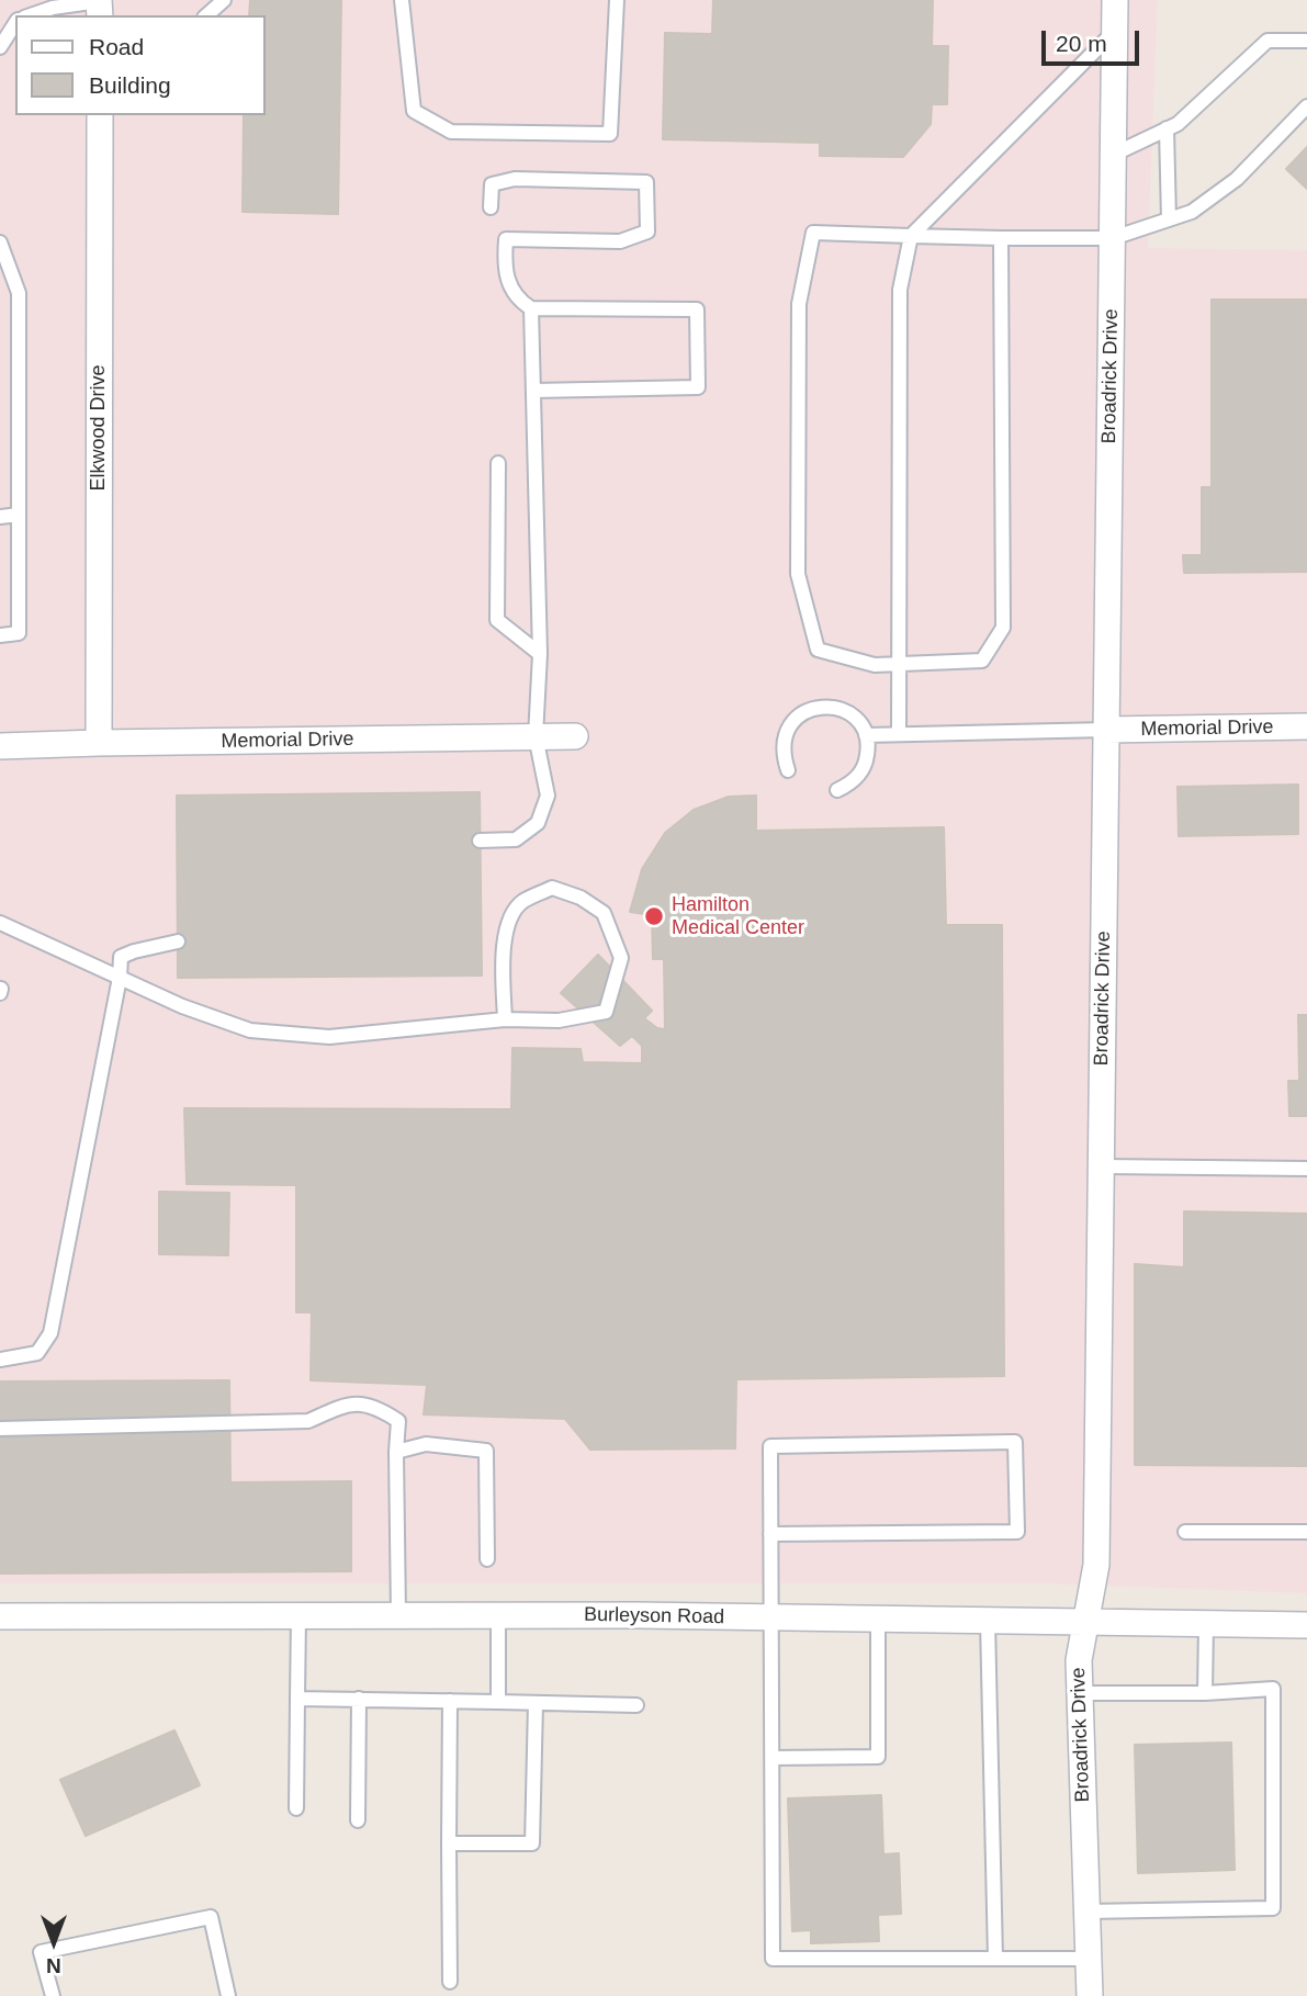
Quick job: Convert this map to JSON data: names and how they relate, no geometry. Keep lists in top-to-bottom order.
{
  "streets": {
    "street": [
      "Broadrick Drive",
      "Elkwood Drive",
      "Memorial Drive",
      "Burleyson Road"
    ]
  },
  "crossings": [
    ["Broadrick Drive", "Memorial Drive"],
    ["Broadrick Drive", "Burleyson Road"],
    ["Elkwood Drive", "Memorial Drive"]
  ],
  "places": ["Hamilton Medical Center"],
  "legend": ["Road", "Building"],
  "scale_bar": "20 m",
  "north": "bottom"
}
